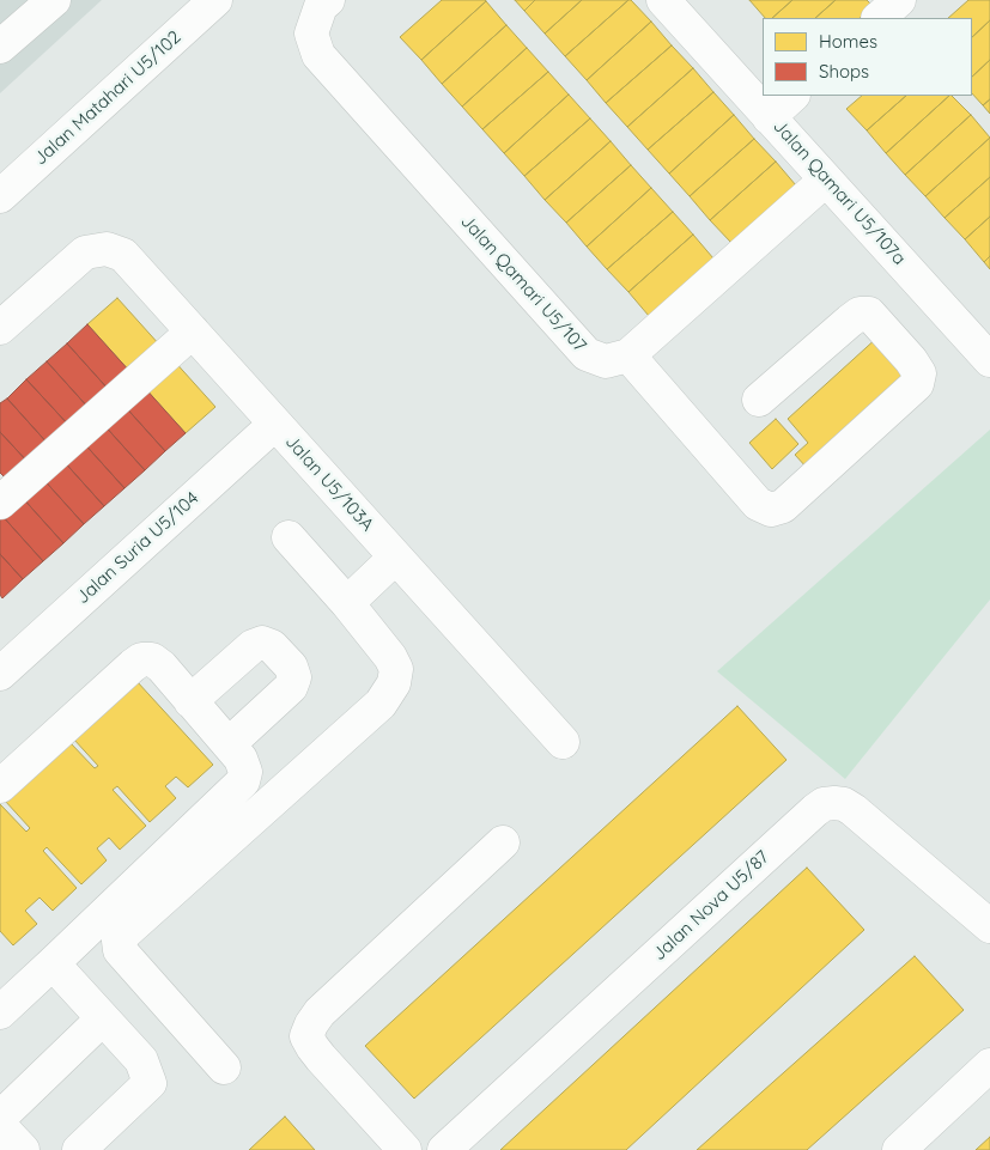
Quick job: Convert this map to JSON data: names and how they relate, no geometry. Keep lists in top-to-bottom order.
{
  "streets": {
    "street": [
      "Jalan Matahari U5/102",
      "Jalan Qamari U5/107a",
      "Jalan Qamari U5/107",
      "Jalan U5/103A",
      "Jalan Suria U5/104",
      "Jalan Nova U5/87"
    ]
  },
  "crossings": [
    ["Jalan U5/103A", "Jalan Suria U5/104"]
  ],
  "legend": ["Homes", "Shops"]
}
